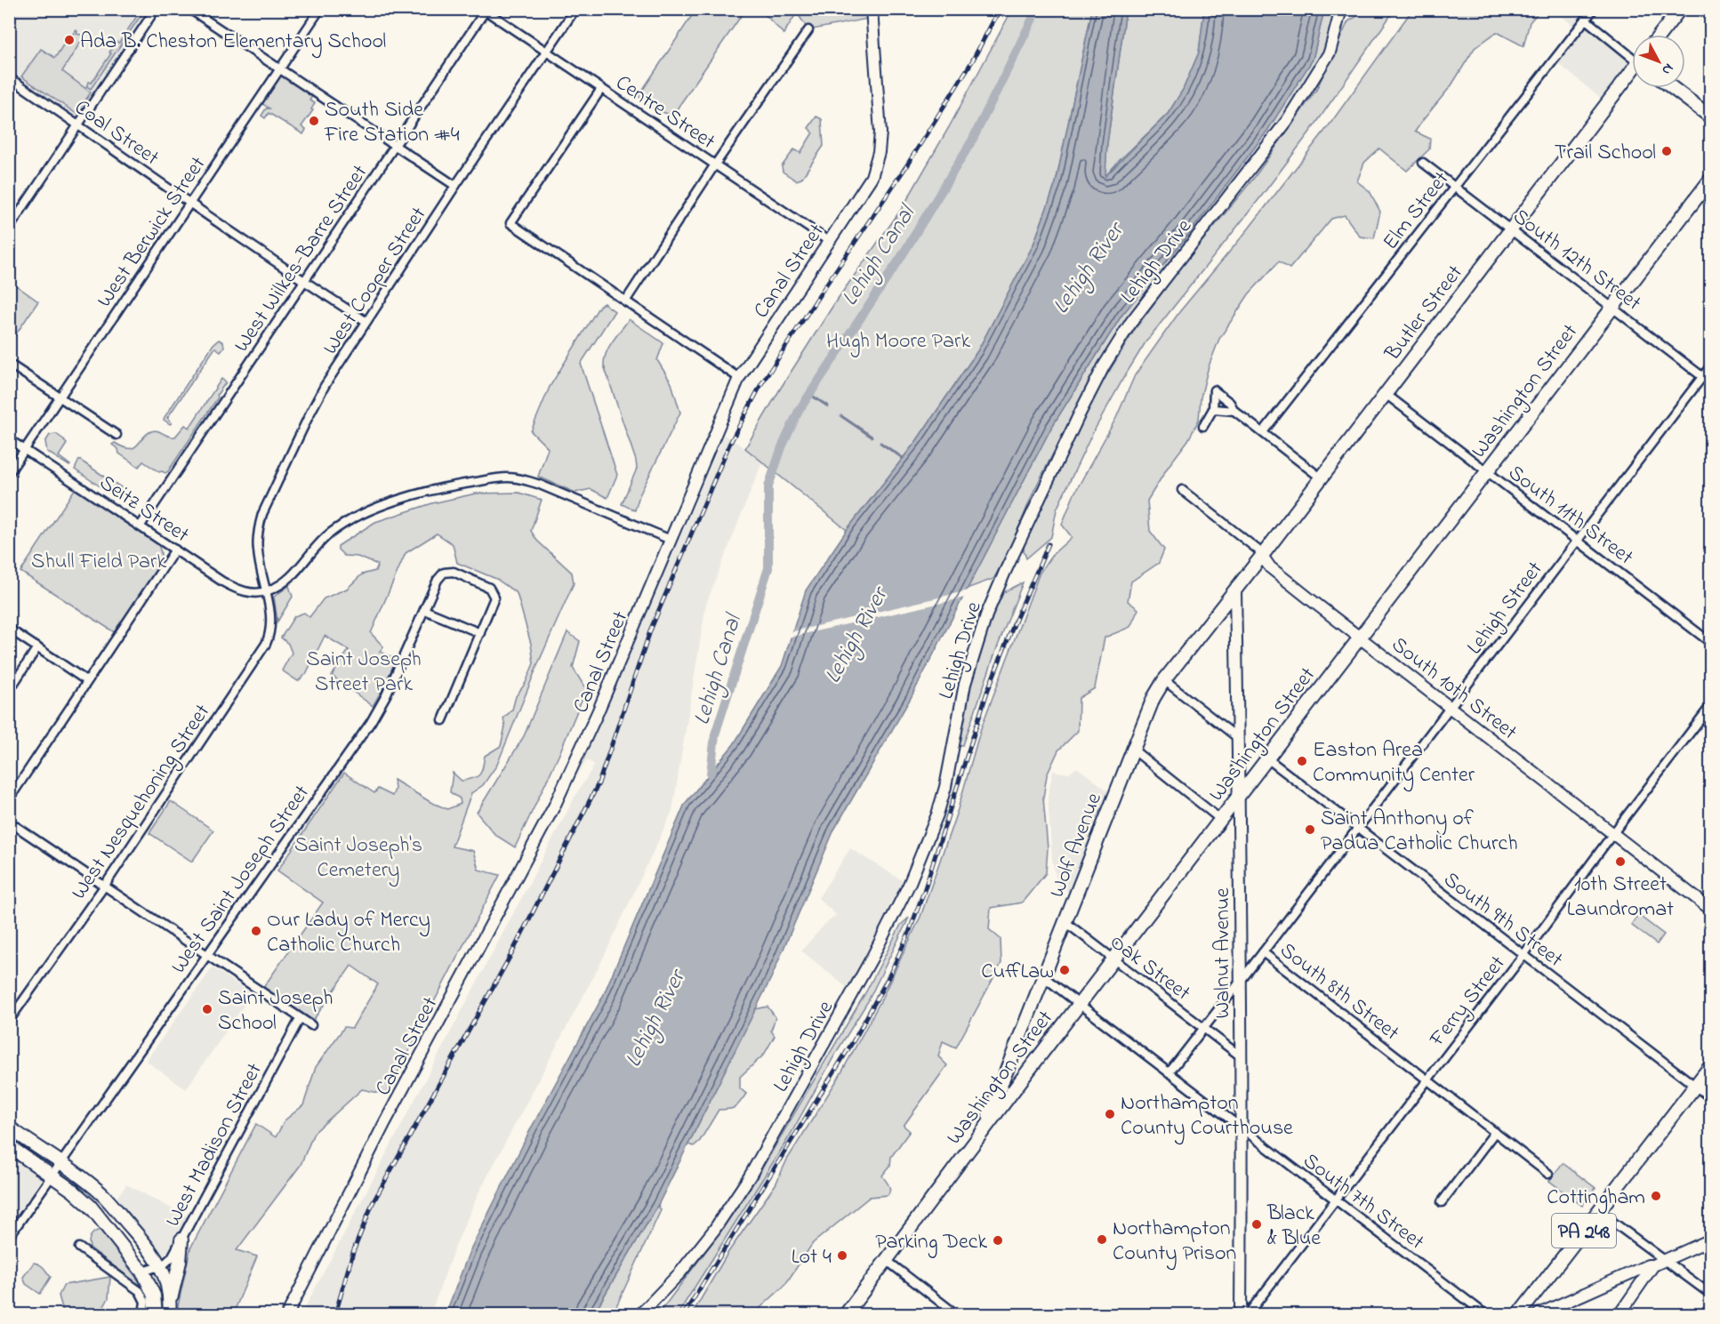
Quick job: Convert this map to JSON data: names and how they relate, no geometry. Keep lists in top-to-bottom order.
{
  "streets": {
    "main road": [
      "Butler Street",
      "Washington Street",
      "Wolf Avenue",
      "PA 248"
    ],
    "street": [
      "Centre Street",
      "Coal Street",
      "Elm Street",
      "West Berwick Street",
      "West Wilkes-Barre Street",
      "South 12th Street",
      "Lehigh Drive",
      "Canal Street",
      "West Cooper Street",
      "Seitz Street",
      "South 11th Street",
      "Lehigh Street",
      "South 10th Street",
      "West Nesquehoning Street",
      "West Saint Joseph Street",
      "South 9th Street",
      "Walnut Avenue",
      "Oak Street",
      "South 8th Street",
      "Ferry Street",
      "West Madison Street",
      "South 7th Street"
    ]
  },
  "crossings": [
    ["Centre Street", "West Wilkes-Barre Street"],
    ["Centre Street", "Canal Street"],
    ["Centre Street", "West Cooper Street"],
    ["Coal Street", "West Berwick Street"],
    ["Coal Street", "West Wilkes-Barre Street"],
    ["Coal Street", "West Cooper Street"],
    ["Elm Street", "South 12th Street"],
    ["West Berwick Street", "Seitz Street"],
    ["West Wilkes-Barre Street", "Seitz Street"],
    ["South 12th Street", "Butler Street"],
    ["South 12th Street", "Washington Street"],
    ["South 12th Street", "Lehigh Street"],
    ["West Cooper Street", "Seitz Street"],
    ["West Cooper Street", "West Nesquehoning Street"],
    ["Butler Street", "South 11th Street"],
    ["Butler Street", "South 10th Street"],
    ["Butler Street", "Wolf Avenue"],
    ["Butler Street", "Walnut Avenue"],
    ["Washington Street", "South 11th Street"],
    ["Washington Street", "South 10th Street"],
    ["Washington Street", "Wolf Avenue"],
    ["Washington Street", "South 9th Street"],
    ["Washington Street", "Walnut Avenue"],
    ["Washington Street", "Oak Street"],
    ["Washington Street", "South 7th Street"],
    ["Seitz Street", "West Nesquehoning Street"],
    ["South 11th Street", "Lehigh Street"],
    ["Lehigh Street", "South 10th Street"],
    ["Lehigh Street", "South 9th Street"],
    ["Lehigh Street", "Walnut Avenue"],
    ["Lehigh Street", "Oak Street"],
    ["Lehigh Street", "South 8th Street"],
    ["Lehigh Street", "South 7th Street"],
    ["South 10th Street", "Ferry Street"],
    ["Wolf Avenue", "Walnut Avenue"],
    ["Wolf Avenue", "Oak Street"],
    ["Wolf Avenue", "South 7th Street"],
    ["South 9th Street", "Ferry Street"],
    ["South 9th Street", "PA 248"],
    ["Walnut Avenue", "Oak Street"],
    ["Walnut Avenue", "South 7th Street"],
    ["South 8th Street", "Ferry Street"],
    ["Ferry Street", "South 7th Street"]
  ],
  "water": ["Lehigh Canal", "Lehigh River"],
  "parks": [
    "Hugh Moore Park",
    "Shull Field Park",
    "Saint Joseph Street Park",
    "Saint Joseph's Cemetery"
  ],
  "places": [
    "Ada B. Cheston Elementary School",
    "South Side Fire Station #4",
    "Trail School",
    "Easton Area Community Center",
    "Saint Anthony of Padua Catholic Church",
    "10th Street Laundromat",
    "Our Lady of Mercy Catholic Church",
    "CuffLaw",
    "Saint Joseph School",
    "Northampton County Courthouse",
    "Cottingham",
    "Black & Blue",
    "Northampton County Prison",
    "Parking Deck",
    "Lot 4"
  ],
  "north": "bottom right"
}
